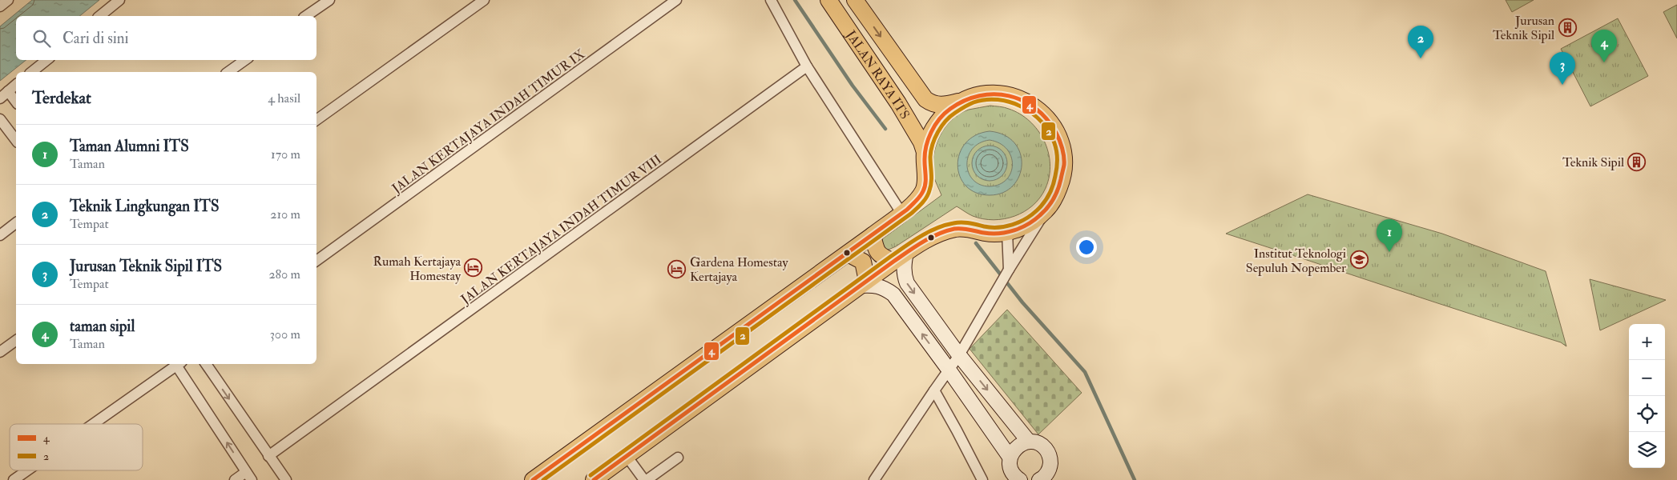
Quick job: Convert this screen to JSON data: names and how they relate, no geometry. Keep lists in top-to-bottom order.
{
  "streets": {
    "main road": ["JALAN RAYA ITS"],
    "street": ["JALAN KERTAJAYA INDAH TIMUR IX", "JALAN KERTAJAYA INDAH TIMUR VIII"]
  },
  "places": {
    "building": ["Jurusan Teknik Sipil", "Teknik Sipil"],
    "school or university": ["Institut Teknologi Sepuluh Nopember"],
    "hotel": ["Rumah Kertajaya Homestay", "Gardena Homestay Kertajaya"]
  },
  "lines": ["transit line 4", "transit line 2"],
  "legend": ["4", "2"],
  "page": {
    "search": "Cari di sini",
    "pins": [
      "2",
      "4",
      "3",
      "1"
    ],
    "heading": ["Terdekat", "4 hasil"],
    "list": [
      {
        "mark": "1",
        "name": "Taman Alumni ITS",
        "note": "Taman",
        "value": "170 m"
      },
      {
        "mark": "2",
        "name": "Teknik Lingkungan ITS",
        "note": "Tempat",
        "value": "210 m"
      },
      {
        "mark": "3",
        "name": "Jurusan Teknik Sipil ITS",
        "note": "Tempat",
        "value": "280 m"
      },
      {
        "mark": "4",
        "name": "taman sipil",
        "note": "Taman",
        "value": "300 m"
      }
    ],
    "map_buttons": ["+", "−"]
  }
}
